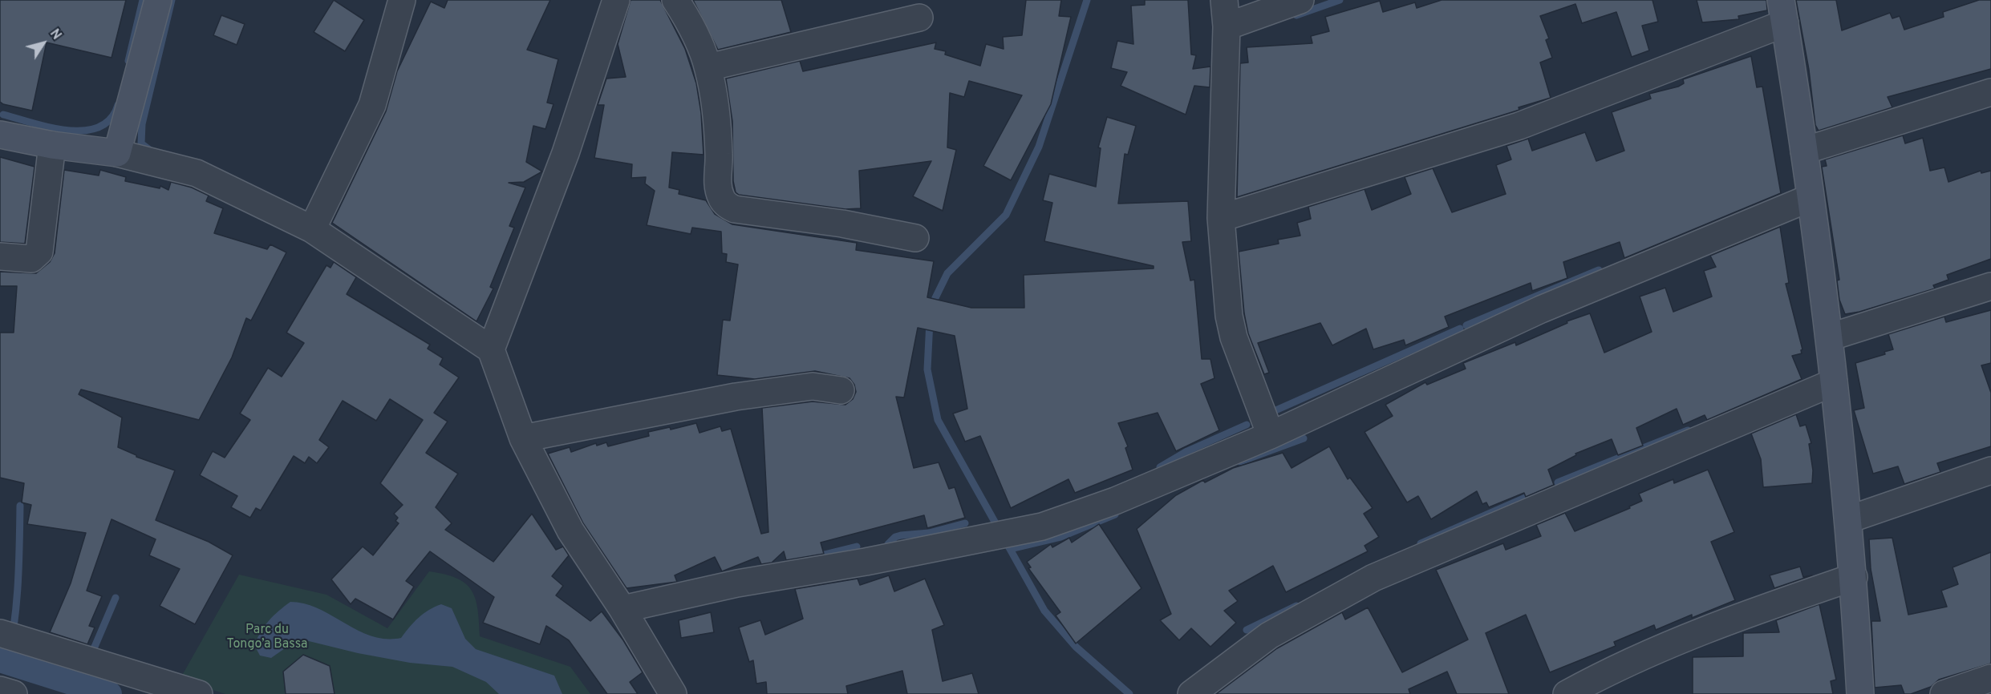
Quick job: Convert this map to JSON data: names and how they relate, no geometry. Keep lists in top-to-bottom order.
{
  "parks": ["Parc du Tongo’a Bassa"],
  "north": "top right"
}
